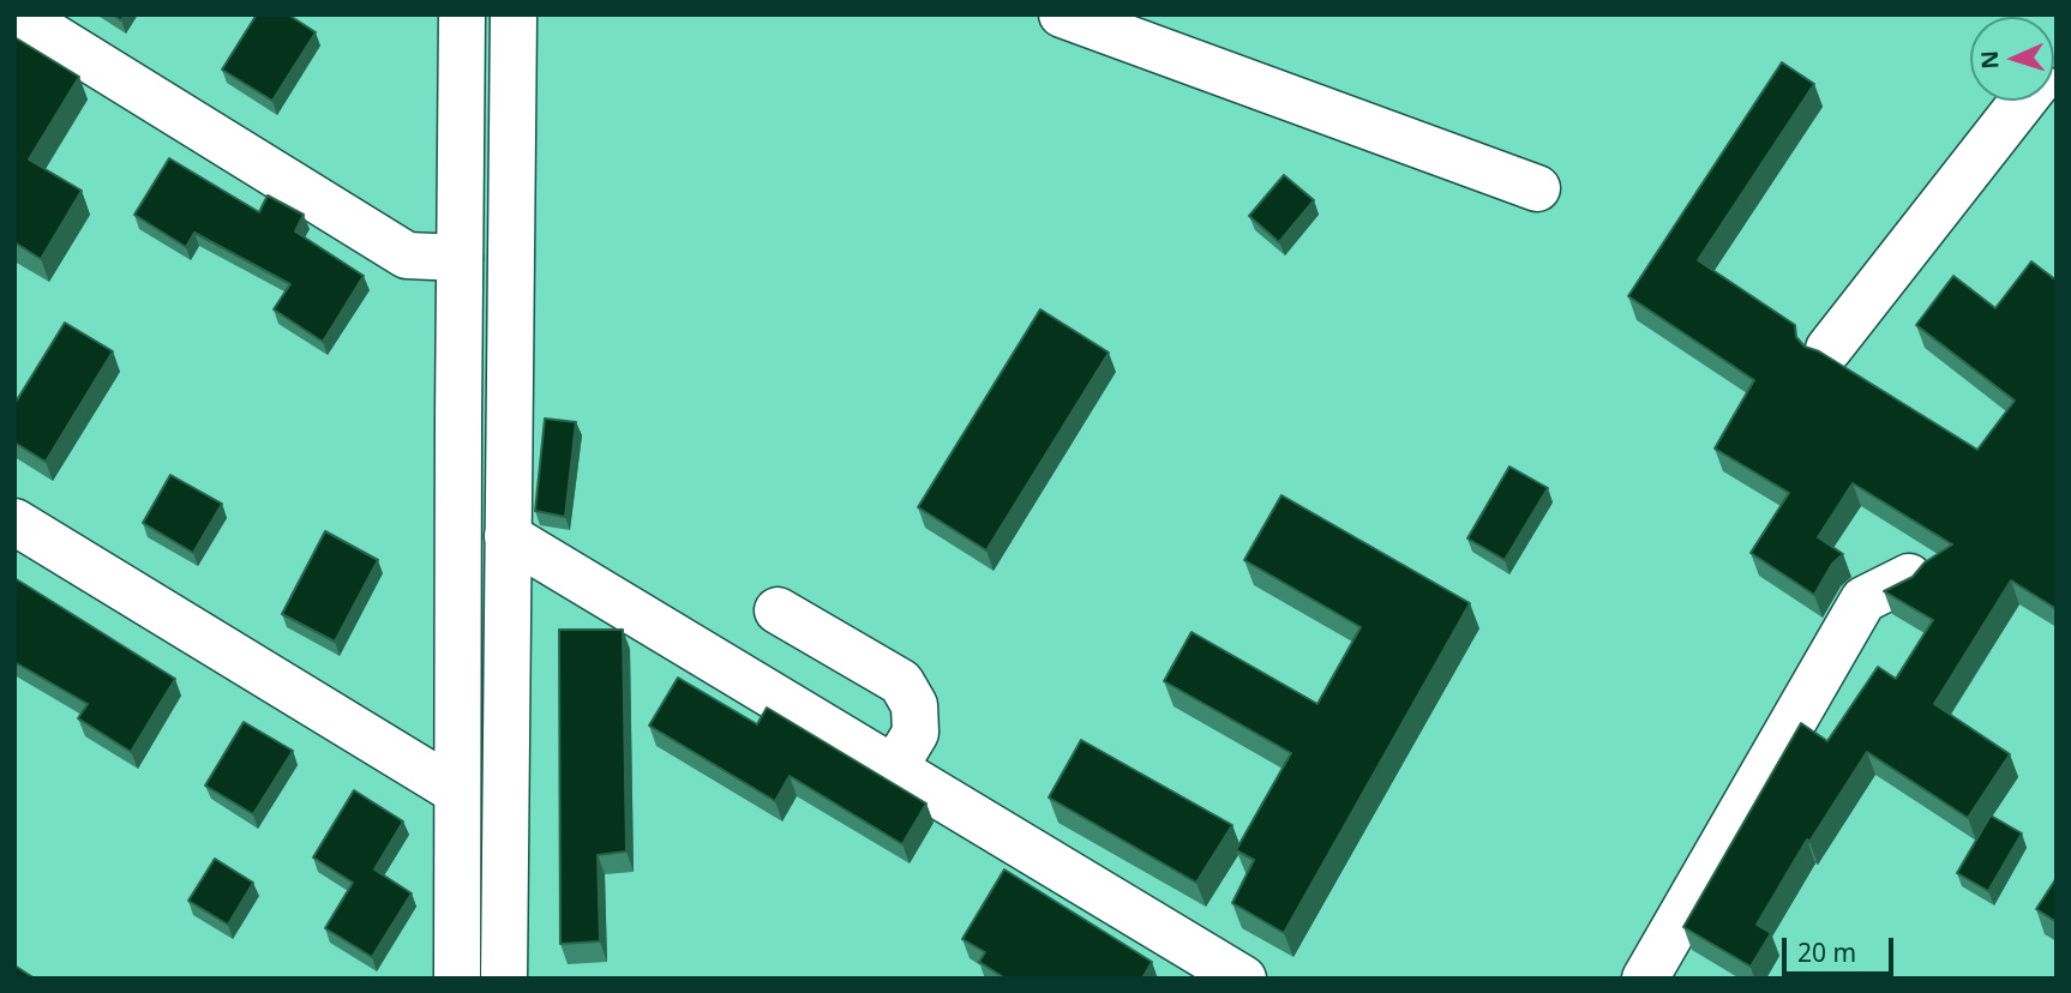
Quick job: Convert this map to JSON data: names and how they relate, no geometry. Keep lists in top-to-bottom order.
{
  "scale_bar": "20 m",
  "north": "left"
}
